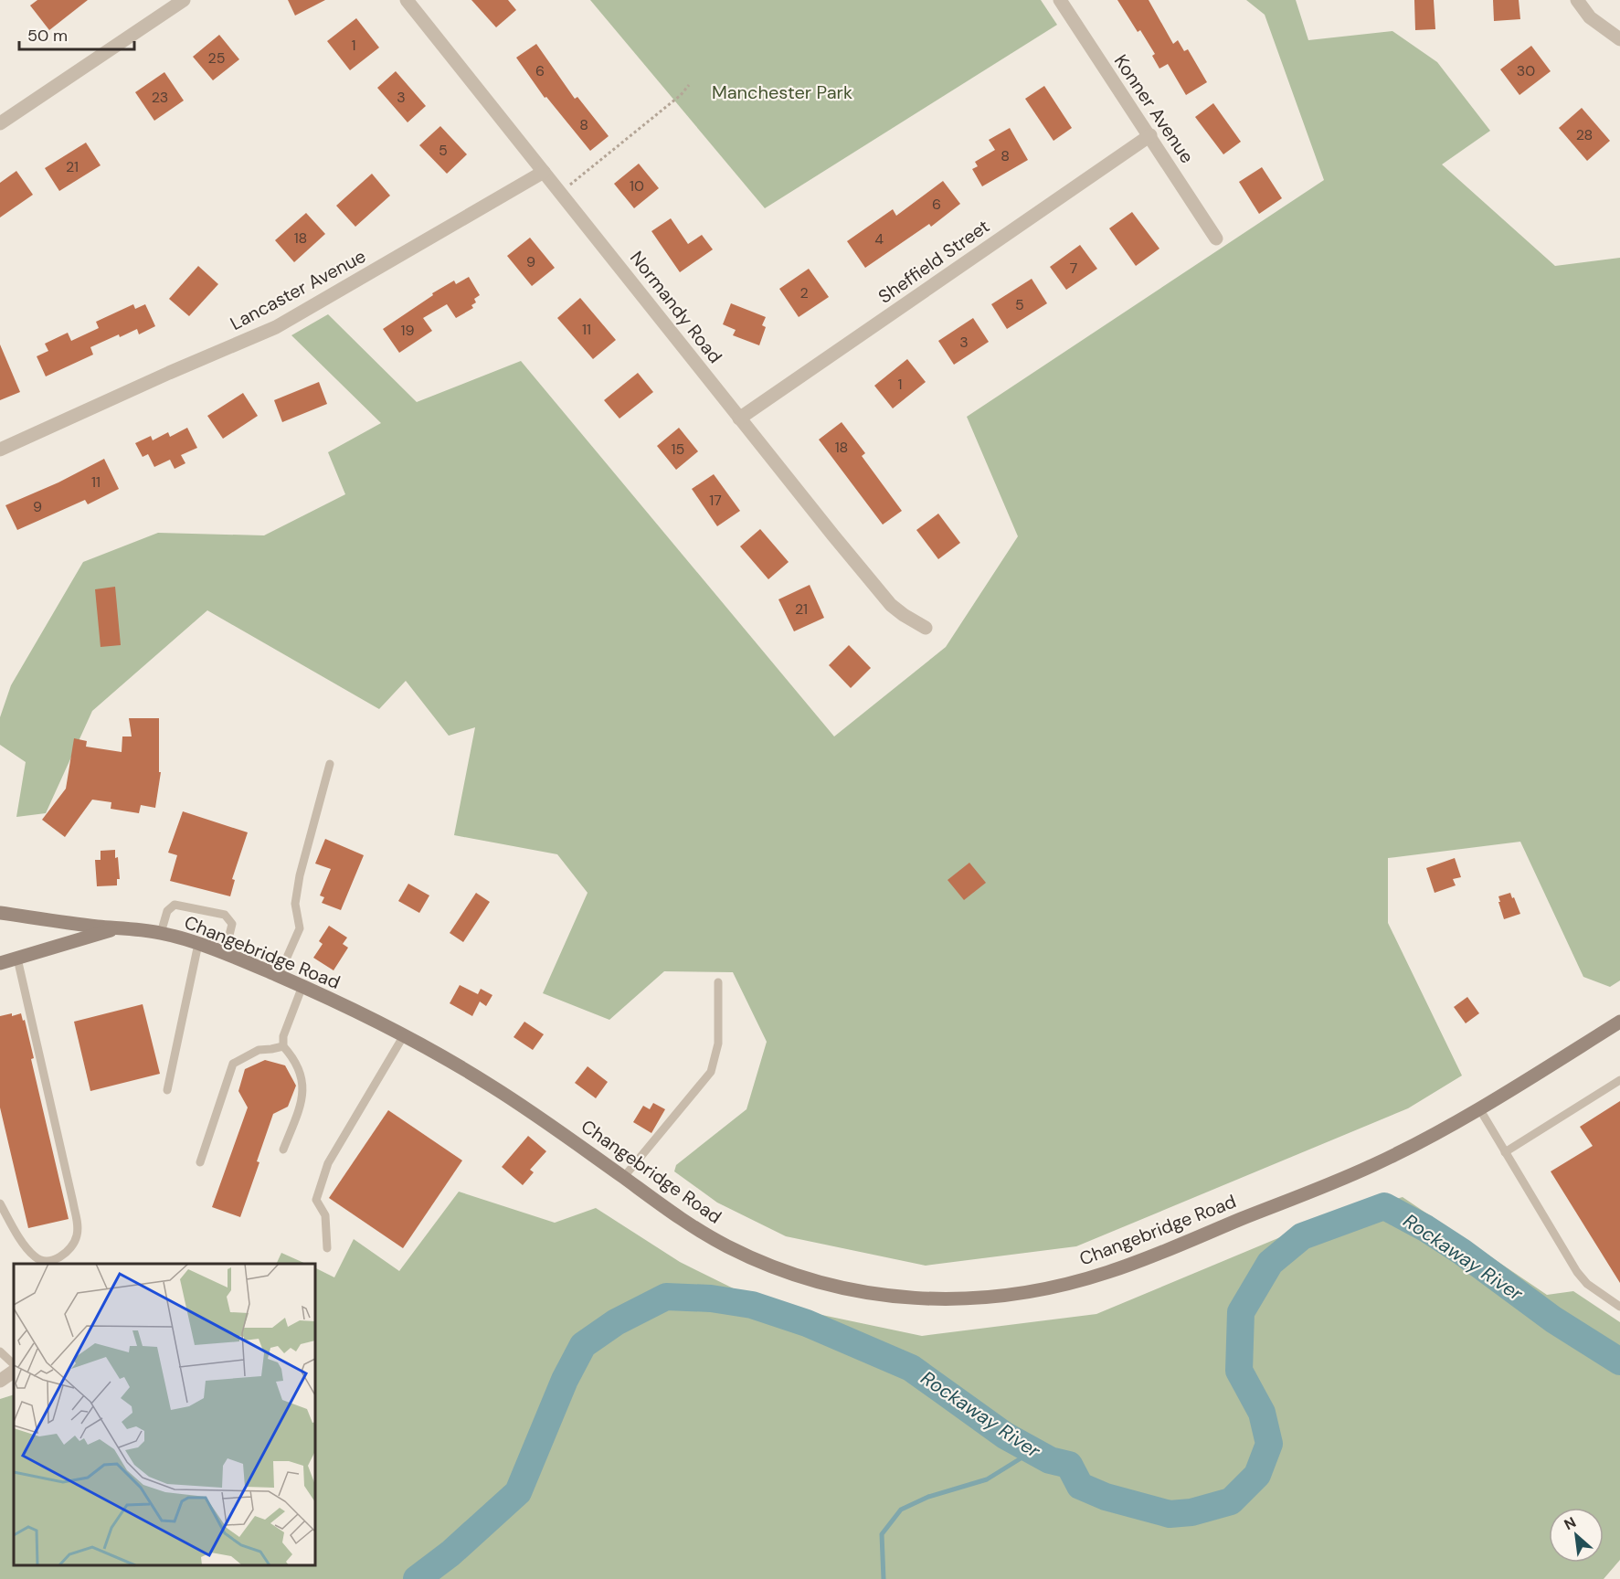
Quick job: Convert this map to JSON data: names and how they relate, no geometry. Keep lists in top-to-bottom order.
{
  "streets": {
    "main road": ["Changebridge Road"],
    "street": [
      "Konner Avenue",
      "Sheffield Street",
      "Lancaster Avenue",
      "Normandy Road"
    ]
  },
  "crossings": [
    ["Konner Avenue", "Sheffield Street"],
    ["Sheffield Street", "Normandy Road"],
    ["Lancaster Avenue", "Normandy Road"]
  ],
  "water": ["Rockaway River"],
  "parks": ["Manchester Park"],
  "house_numbers": [
    "1",
    "25",
    "6",
    "30",
    "23",
    "3",
    "8",
    "28",
    "5",
    "8",
    "21",
    "10",
    "6",
    "18",
    "4",
    "9",
    "7",
    "2",
    "5",
    "11",
    "19",
    "3",
    "1",
    "18",
    "15",
    "11",
    "17",
    "9",
    "21"
  ],
  "scale_bar": "50 m",
  "north": "top left"
}
